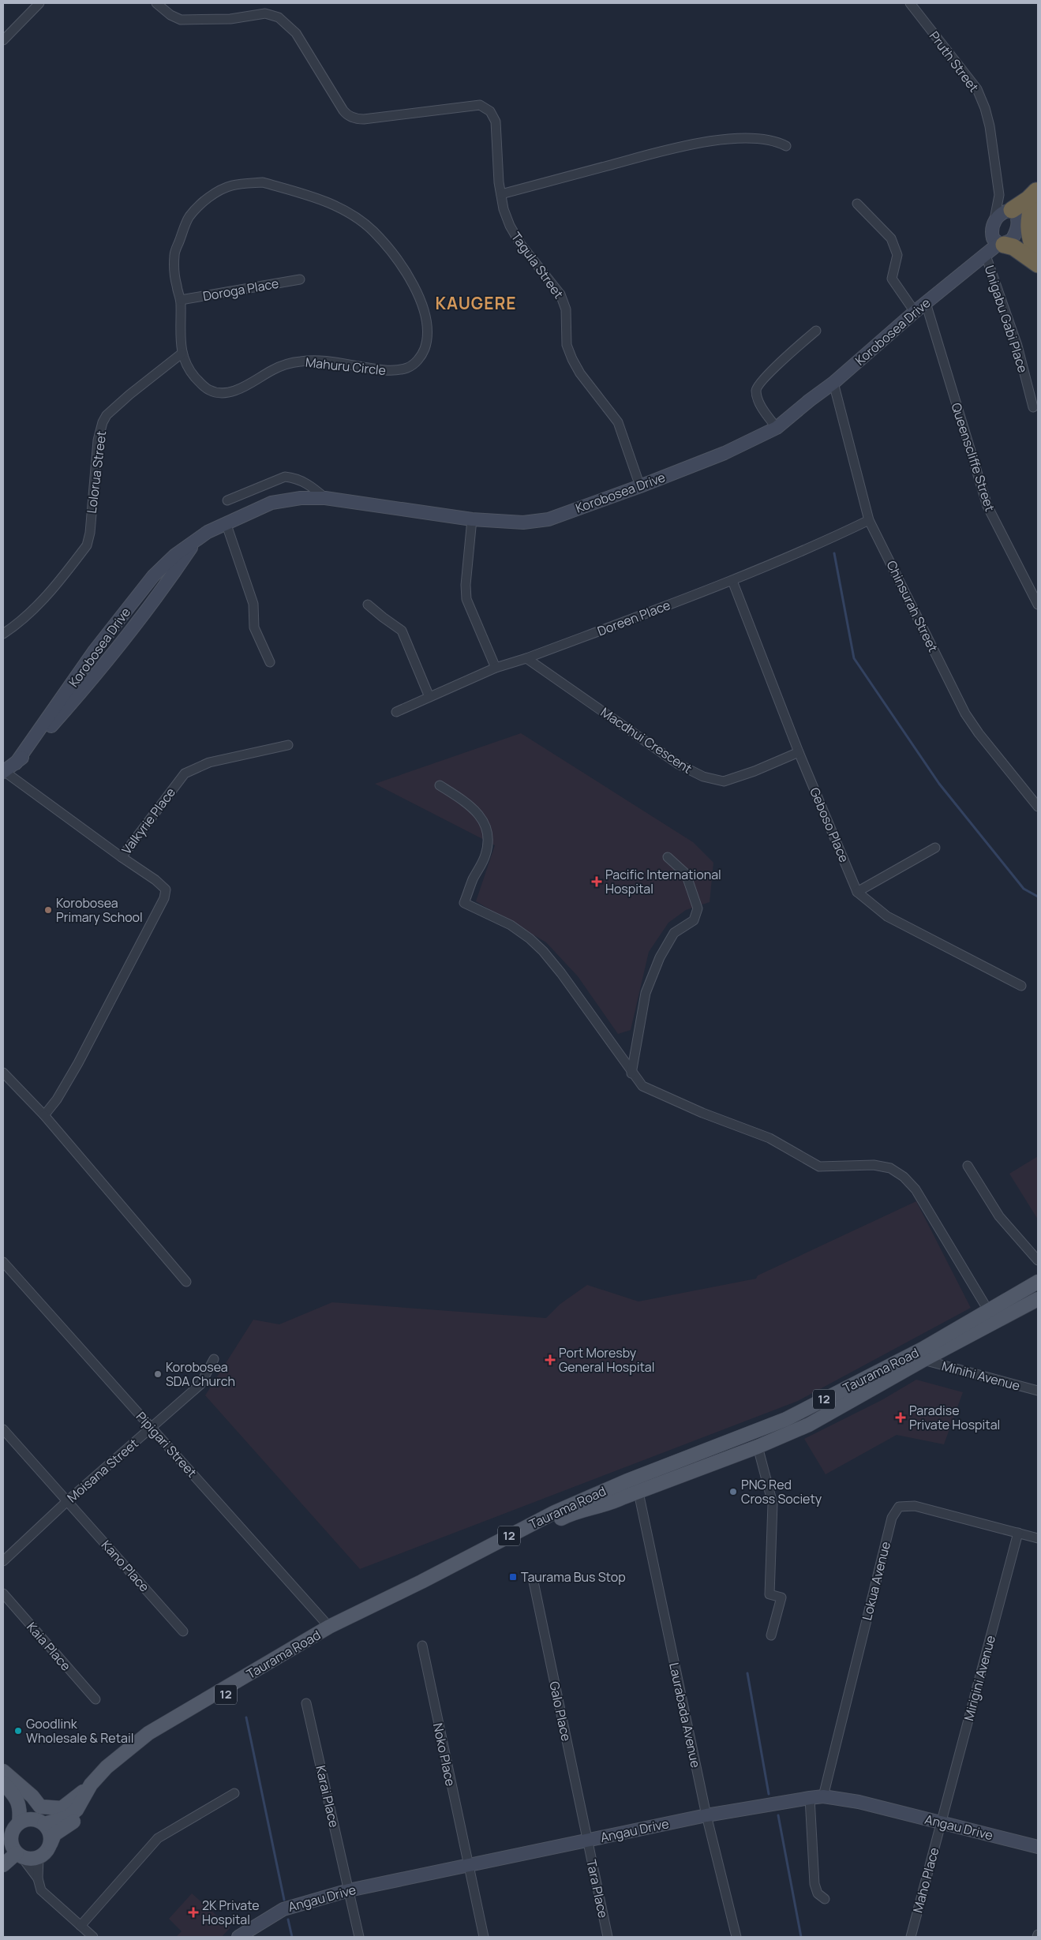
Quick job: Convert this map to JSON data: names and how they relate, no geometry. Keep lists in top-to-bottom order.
{
  "streets": {
    "main road": [
      "Korobosea Drive",
      "Taurama Road",
      "12",
      "Angau Drive"
    ],
    "street": [
      "Pruth Street",
      "Tagula Street",
      "Doroga Place",
      "Unigabu Gabi Place",
      "Mahuru Circle",
      "Queenscliffe Street",
      "Lolorua Street",
      "Chinsurah Street",
      "Doreen Place",
      "Macdhui Crescent",
      "Valkyrie Place",
      "Geboso Place",
      "Minihi Avenue",
      "Pipigari Street",
      "Moisana Street",
      "Kano Place",
      "Lokua Avenue",
      "Kaia Place",
      "Mirigini Avenue",
      "Galo Place",
      "Laurabada Avenue",
      "Noko Place",
      "Karai Place",
      "Maho Place",
      "Tara Place"
    ]
  },
  "crossings": [
    ["Tagula Street", "Korobosea Drive"],
    ["Doroga Place", "Mahuru Circle"],
    ["Unigabu Gabi Place", "Korobosea Drive"],
    ["Korobosea Drive", "Queenscliffe Street"],
    ["Korobosea Drive", "Chinsurah Street"],
    ["Korobosea Drive", "Valkyrie Place"],
    ["Mahuru Circle", "Lolorua Street"],
    ["Chinsurah Street", "Doreen Place"],
    ["Doreen Place", "Macdhui Crescent"],
    ["Doreen Place", "Geboso Place"],
    ["Macdhui Crescent", "Geboso Place"],
    ["Taurama Road", "Minihi Avenue"],
    ["Taurama Road", "12"],
    ["Taurama Road", "Pipigari Street"],
    ["Taurama Road", "Laurabada Avenue"],
    ["Pipigari Street", "Moisana Street"],
    ["Moisana Street", "Kano Place"],
    ["Lokua Avenue", "Mirigini Avenue"],
    ["Lokua Avenue", "Angau Drive"],
    ["Mirigini Avenue", "Angau Drive"],
    ["Mirigini Avenue", "Maho Place"],
    ["Galo Place", "Angau Drive"],
    ["Galo Place", "Tara Place"],
    ["Laurabada Avenue", "Angau Drive"],
    ["Noko Place", "Angau Drive"],
    ["Karai Place", "Angau Drive"],
    ["Angau Drive", "Maho Place"],
    ["Angau Drive", "Tara Place"]
  ],
  "districts": ["KAUGERE"],
  "places": {
    "health": [
      "Pacific International Hospital",
      "Port Moresby General Hospital",
      "Paradise Private Hospital",
      "2K Private Hospital"
    ],
    "other": [
      "Korobosea Primary School",
      "Korobosea SDA Church",
      "PNG Red Cross Society",
      "Goodlink Wholesale & Retail"
    ],
    "transit": ["Taurama Bus Stop"]
  }
}
